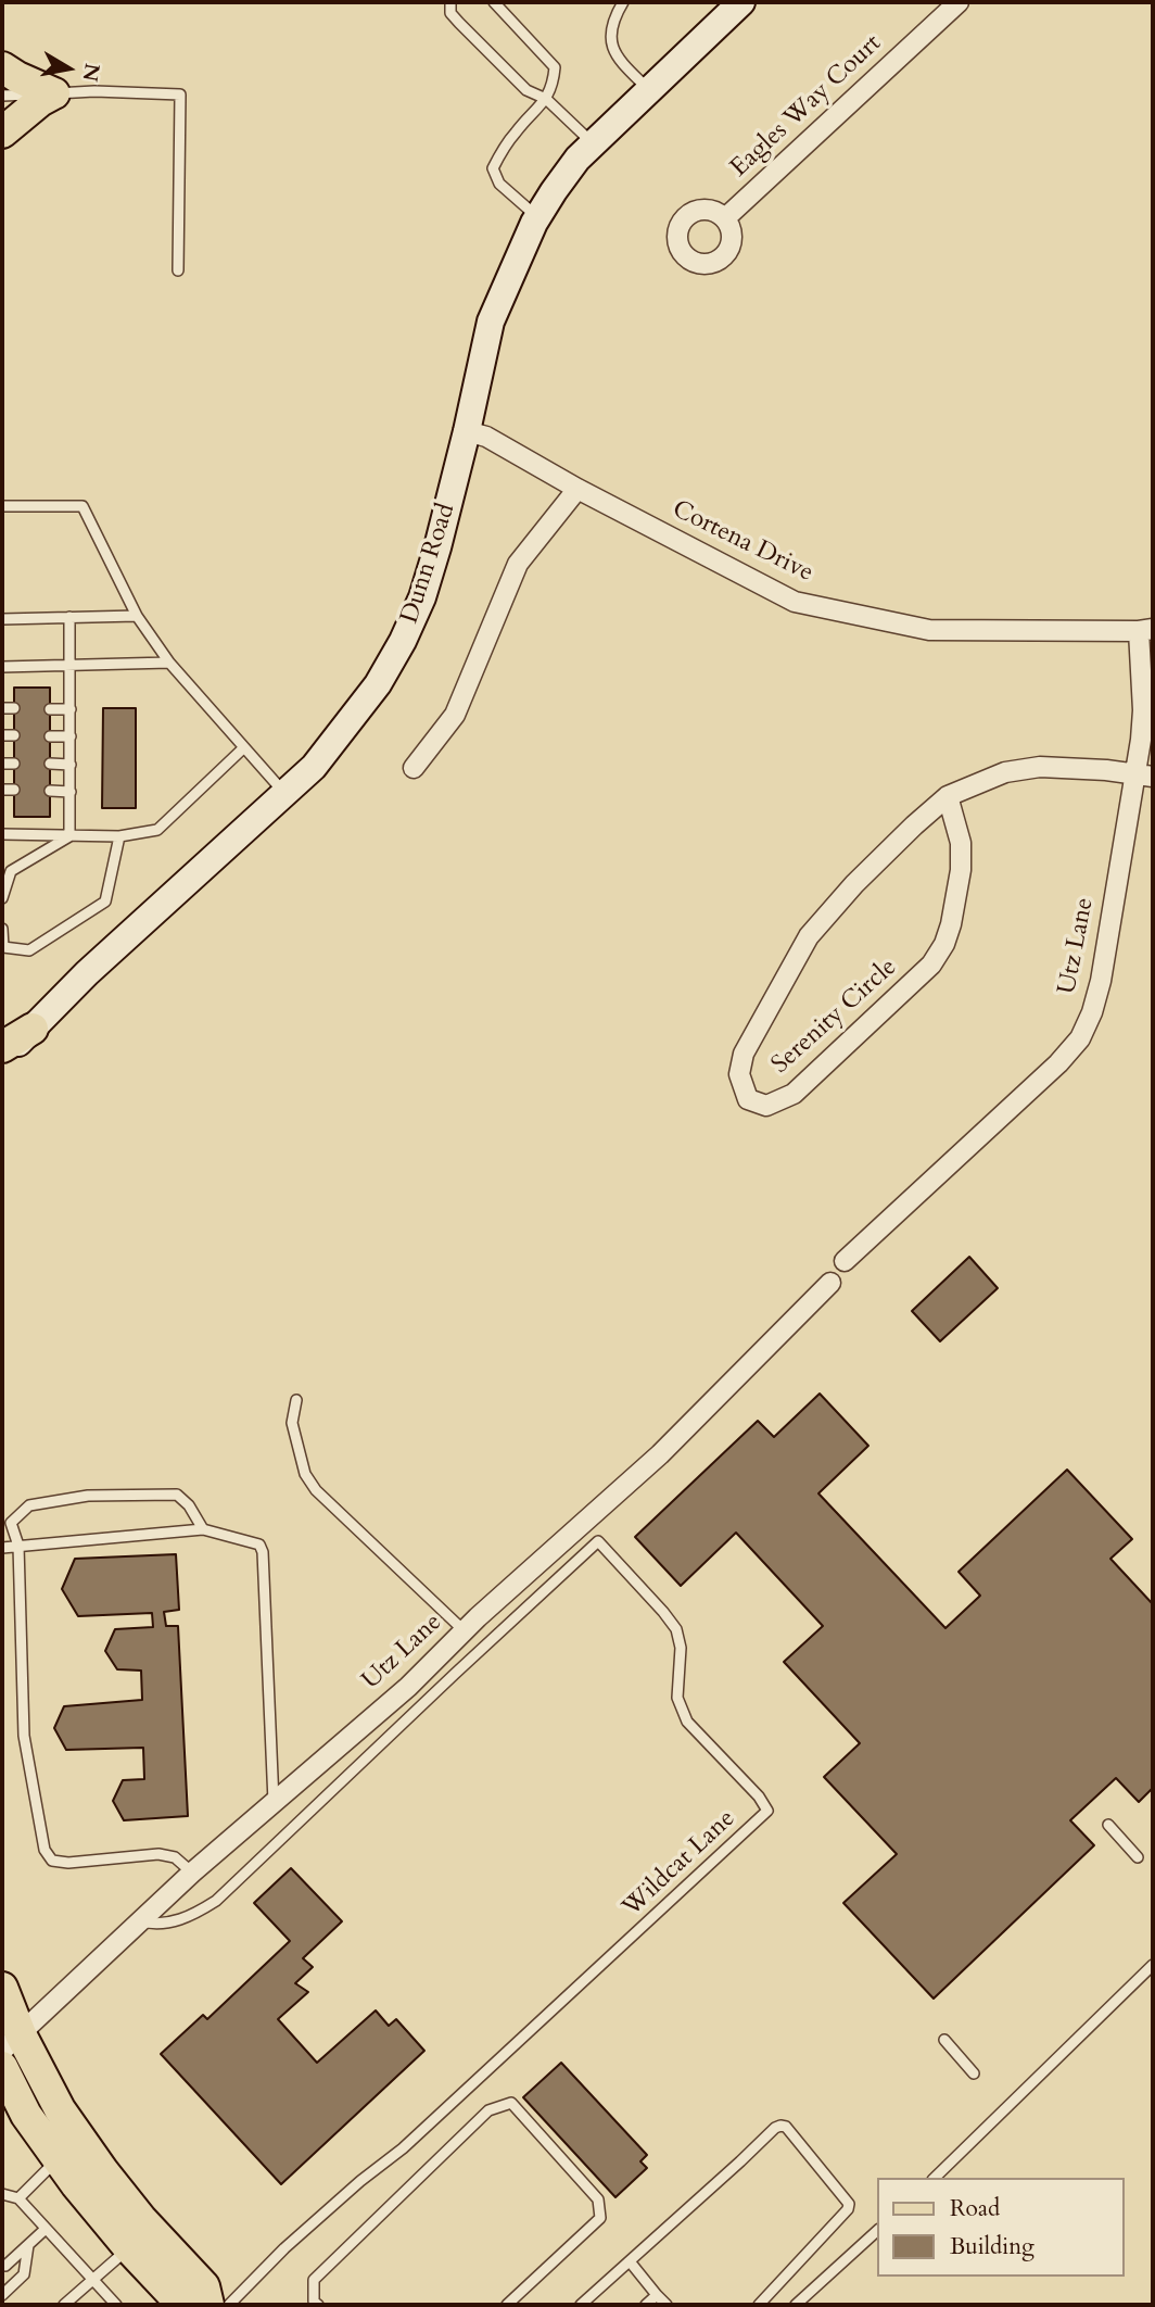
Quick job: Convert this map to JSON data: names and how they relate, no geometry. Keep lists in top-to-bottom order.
{
  "streets": {
    "street": [
      "Eagles Way Court",
      "Cortena Drive",
      "Dunn Road",
      "Utz Lane",
      "Serenity Circle"
    ],
    "lane": ["Wildcat Lane"]
  },
  "crossings": [
    ["Cortena Drive", "Dunn Road"],
    ["Cortena Drive", "Utz Lane"],
    ["Utz Lane", "Serenity Circle"],
    ["Utz Lane", "Wildcat Lane"]
  ],
  "legend": ["Road", "Building"],
  "north": "right"
}
